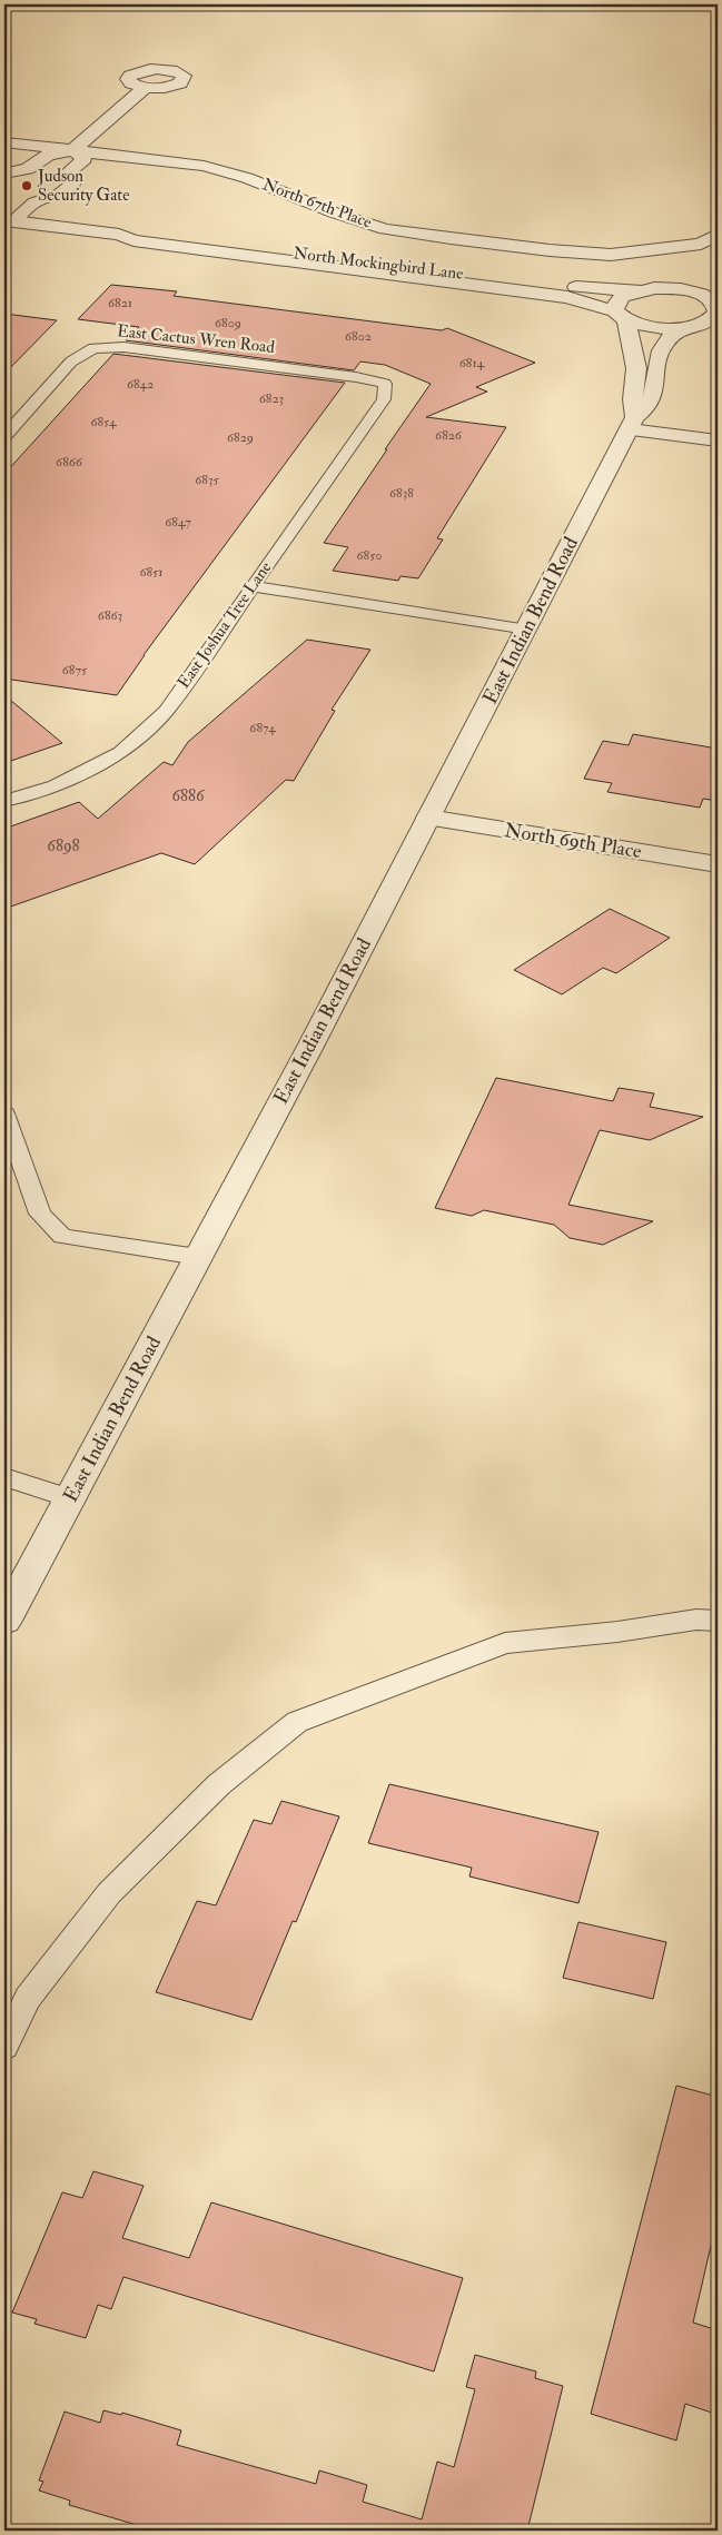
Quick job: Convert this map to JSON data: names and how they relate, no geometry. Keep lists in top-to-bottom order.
{
  "streets": {
    "street": [
      "North 67th Place",
      "North Mockingbird Lane",
      "East Indian Bend Road",
      "North 69th Place"
    ],
    "lane": ["East Cactus Wren Road", "East Joshua Tree Lane"]
  },
  "crossings": [
    ["North Mockingbird Lane", "East Indian Bend Road"],
    ["East Cactus Wren Road", "East Joshua Tree Lane"],
    ["East Indian Bend Road", "North 69th Place"]
  ],
  "places": ["Judson Security Gate"],
  "house_numbers": [
    "6821",
    "6809",
    "6802",
    "6814",
    "6842",
    "6823",
    "6854",
    "6826",
    "6829",
    "6866",
    "6835",
    "6838",
    "6847",
    "6850",
    "6851",
    "6863",
    "6875",
    "6874",
    "6886",
    "6898"
  ]
}
